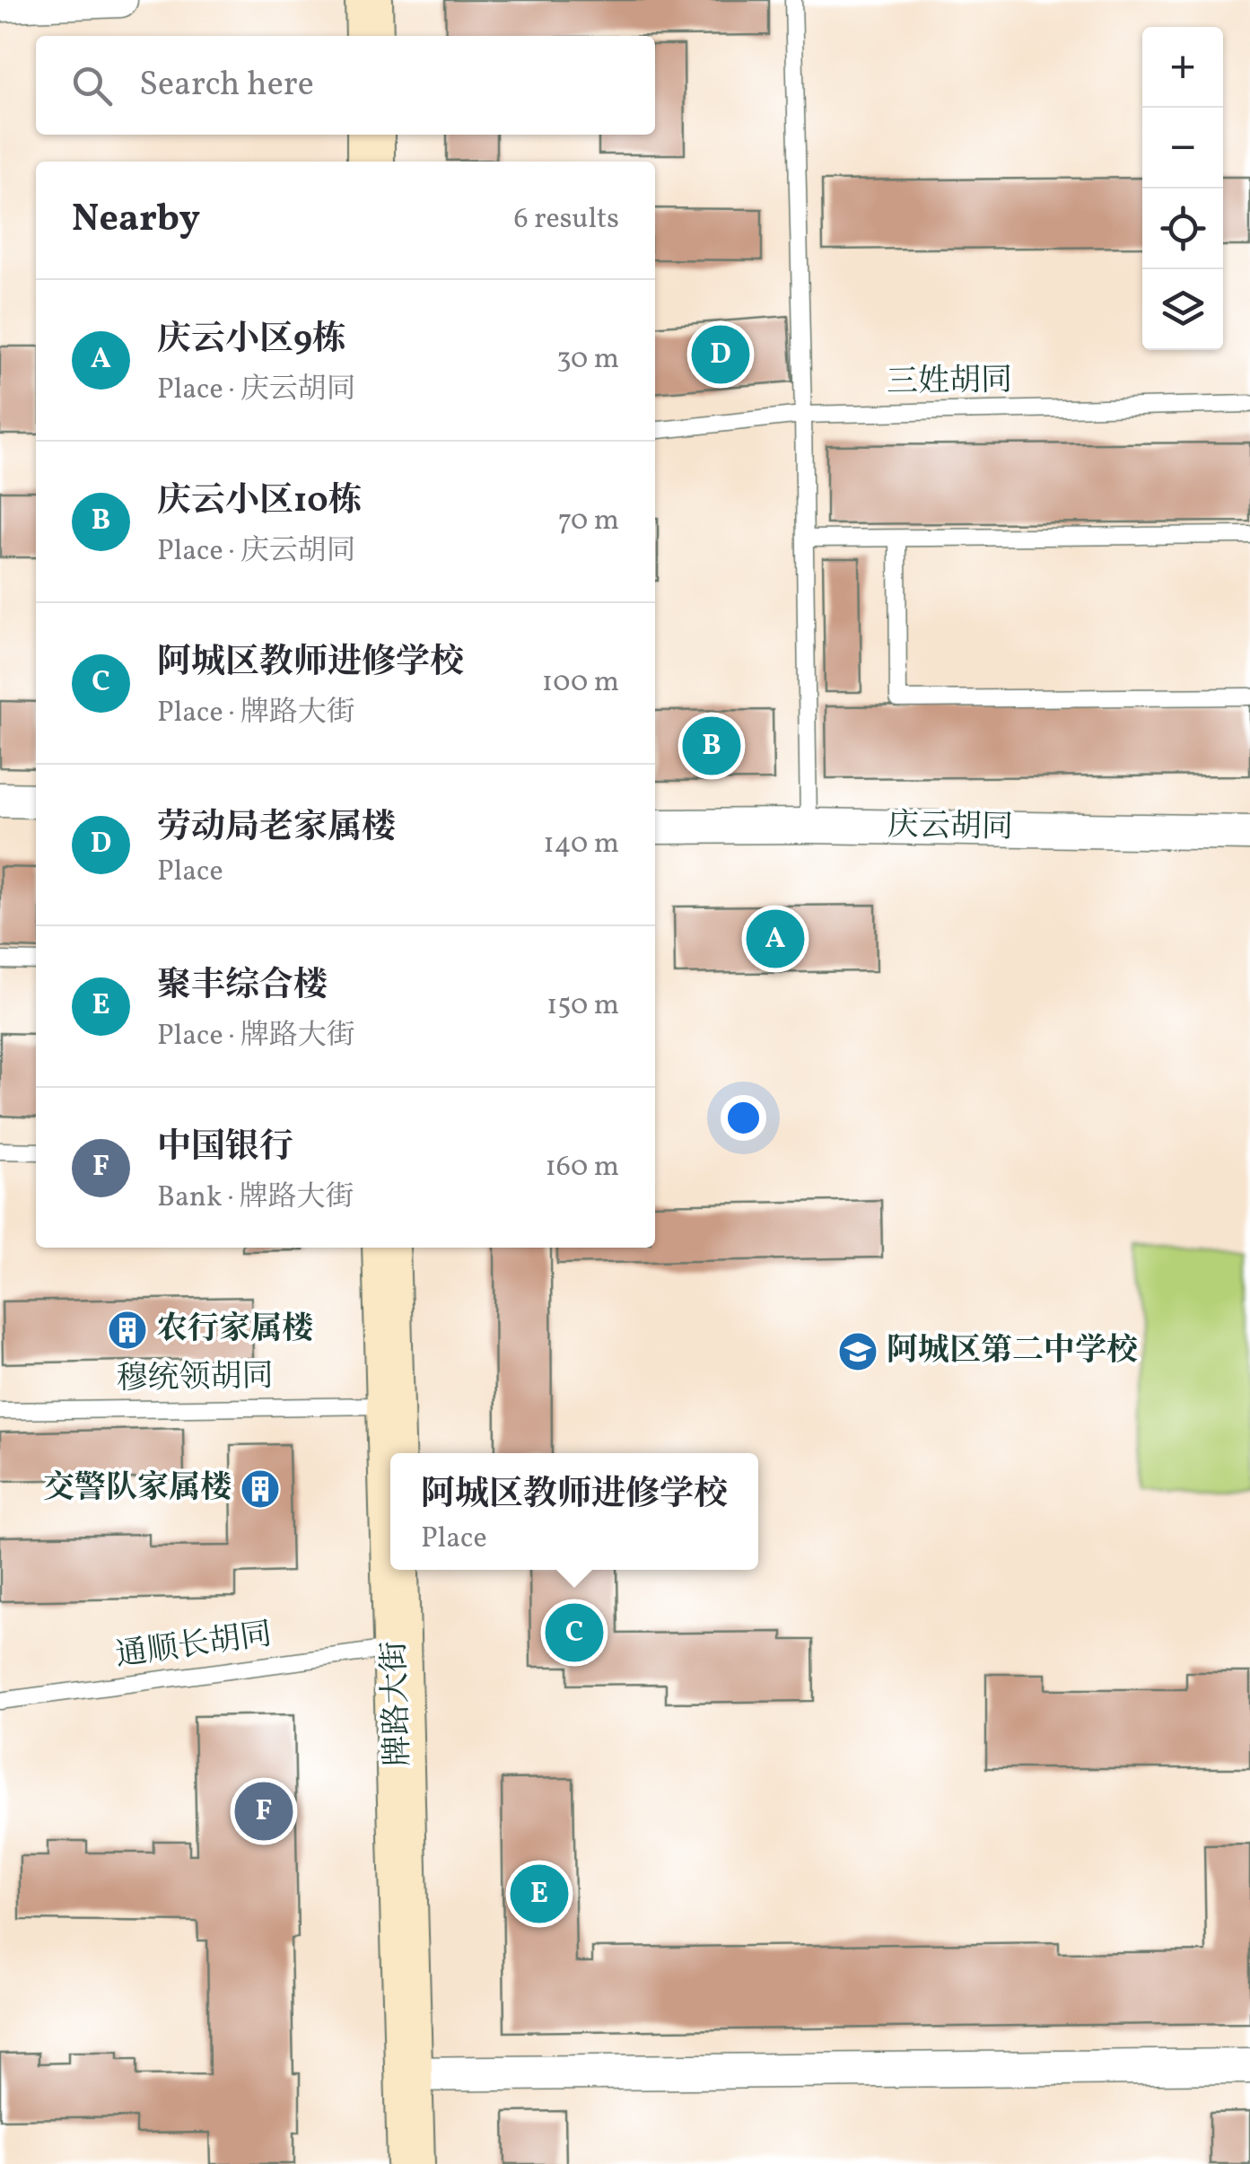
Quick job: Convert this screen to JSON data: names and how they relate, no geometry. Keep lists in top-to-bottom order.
{
  "streets": {
    "street": ["庆云胡同", "牌路大街"],
    "lane": ["三姓胡同", "穆统领胡同", "通顺长胡同"]
  },
  "crossings": [
    ["穆统领胡同", "牌路大街"],
    ["通顺长胡同", "牌路大街"]
  ],
  "places": {
    "building": ["农行家属楼", "交警队家属楼"],
    "school or university": ["阿城区第二中学校"]
  },
  "page": {
    "map_buttons": ["+", "−"],
    "search": "Search here",
    "heading": ["Nearby", "6 results"],
    "list": [
      {
        "mark": "A",
        "name": "庆云小区9栋",
        "note": "Place · 庆云胡同",
        "value": "30 m"
      },
      {
        "mark": "B",
        "name": "庆云小区10栋",
        "note": "Place · 庆云胡同",
        "value": "70 m"
      },
      {
        "mark": "C",
        "name": "阿城区教师进修学校",
        "note": "Place · 牌路大街",
        "value": "100 m"
      },
      {
        "mark": "D",
        "name": "劳动局老家属楼",
        "note": "Place",
        "value": "140 m"
      },
      {
        "mark": "E",
        "name": "聚丰综合楼",
        "note": "Place · 牌路大街",
        "value": "150 m"
      },
      {
        "mark": "F",
        "name": "中国银行",
        "note": "Bank · 牌路大街",
        "value": "160 m"
      }
    ],
    "pins": [
      "D",
      "B",
      "A",
      "C",
      "F",
      "E"
    ],
    "popup": ["阿城区教师进修学校", "Place"]
  }
}
